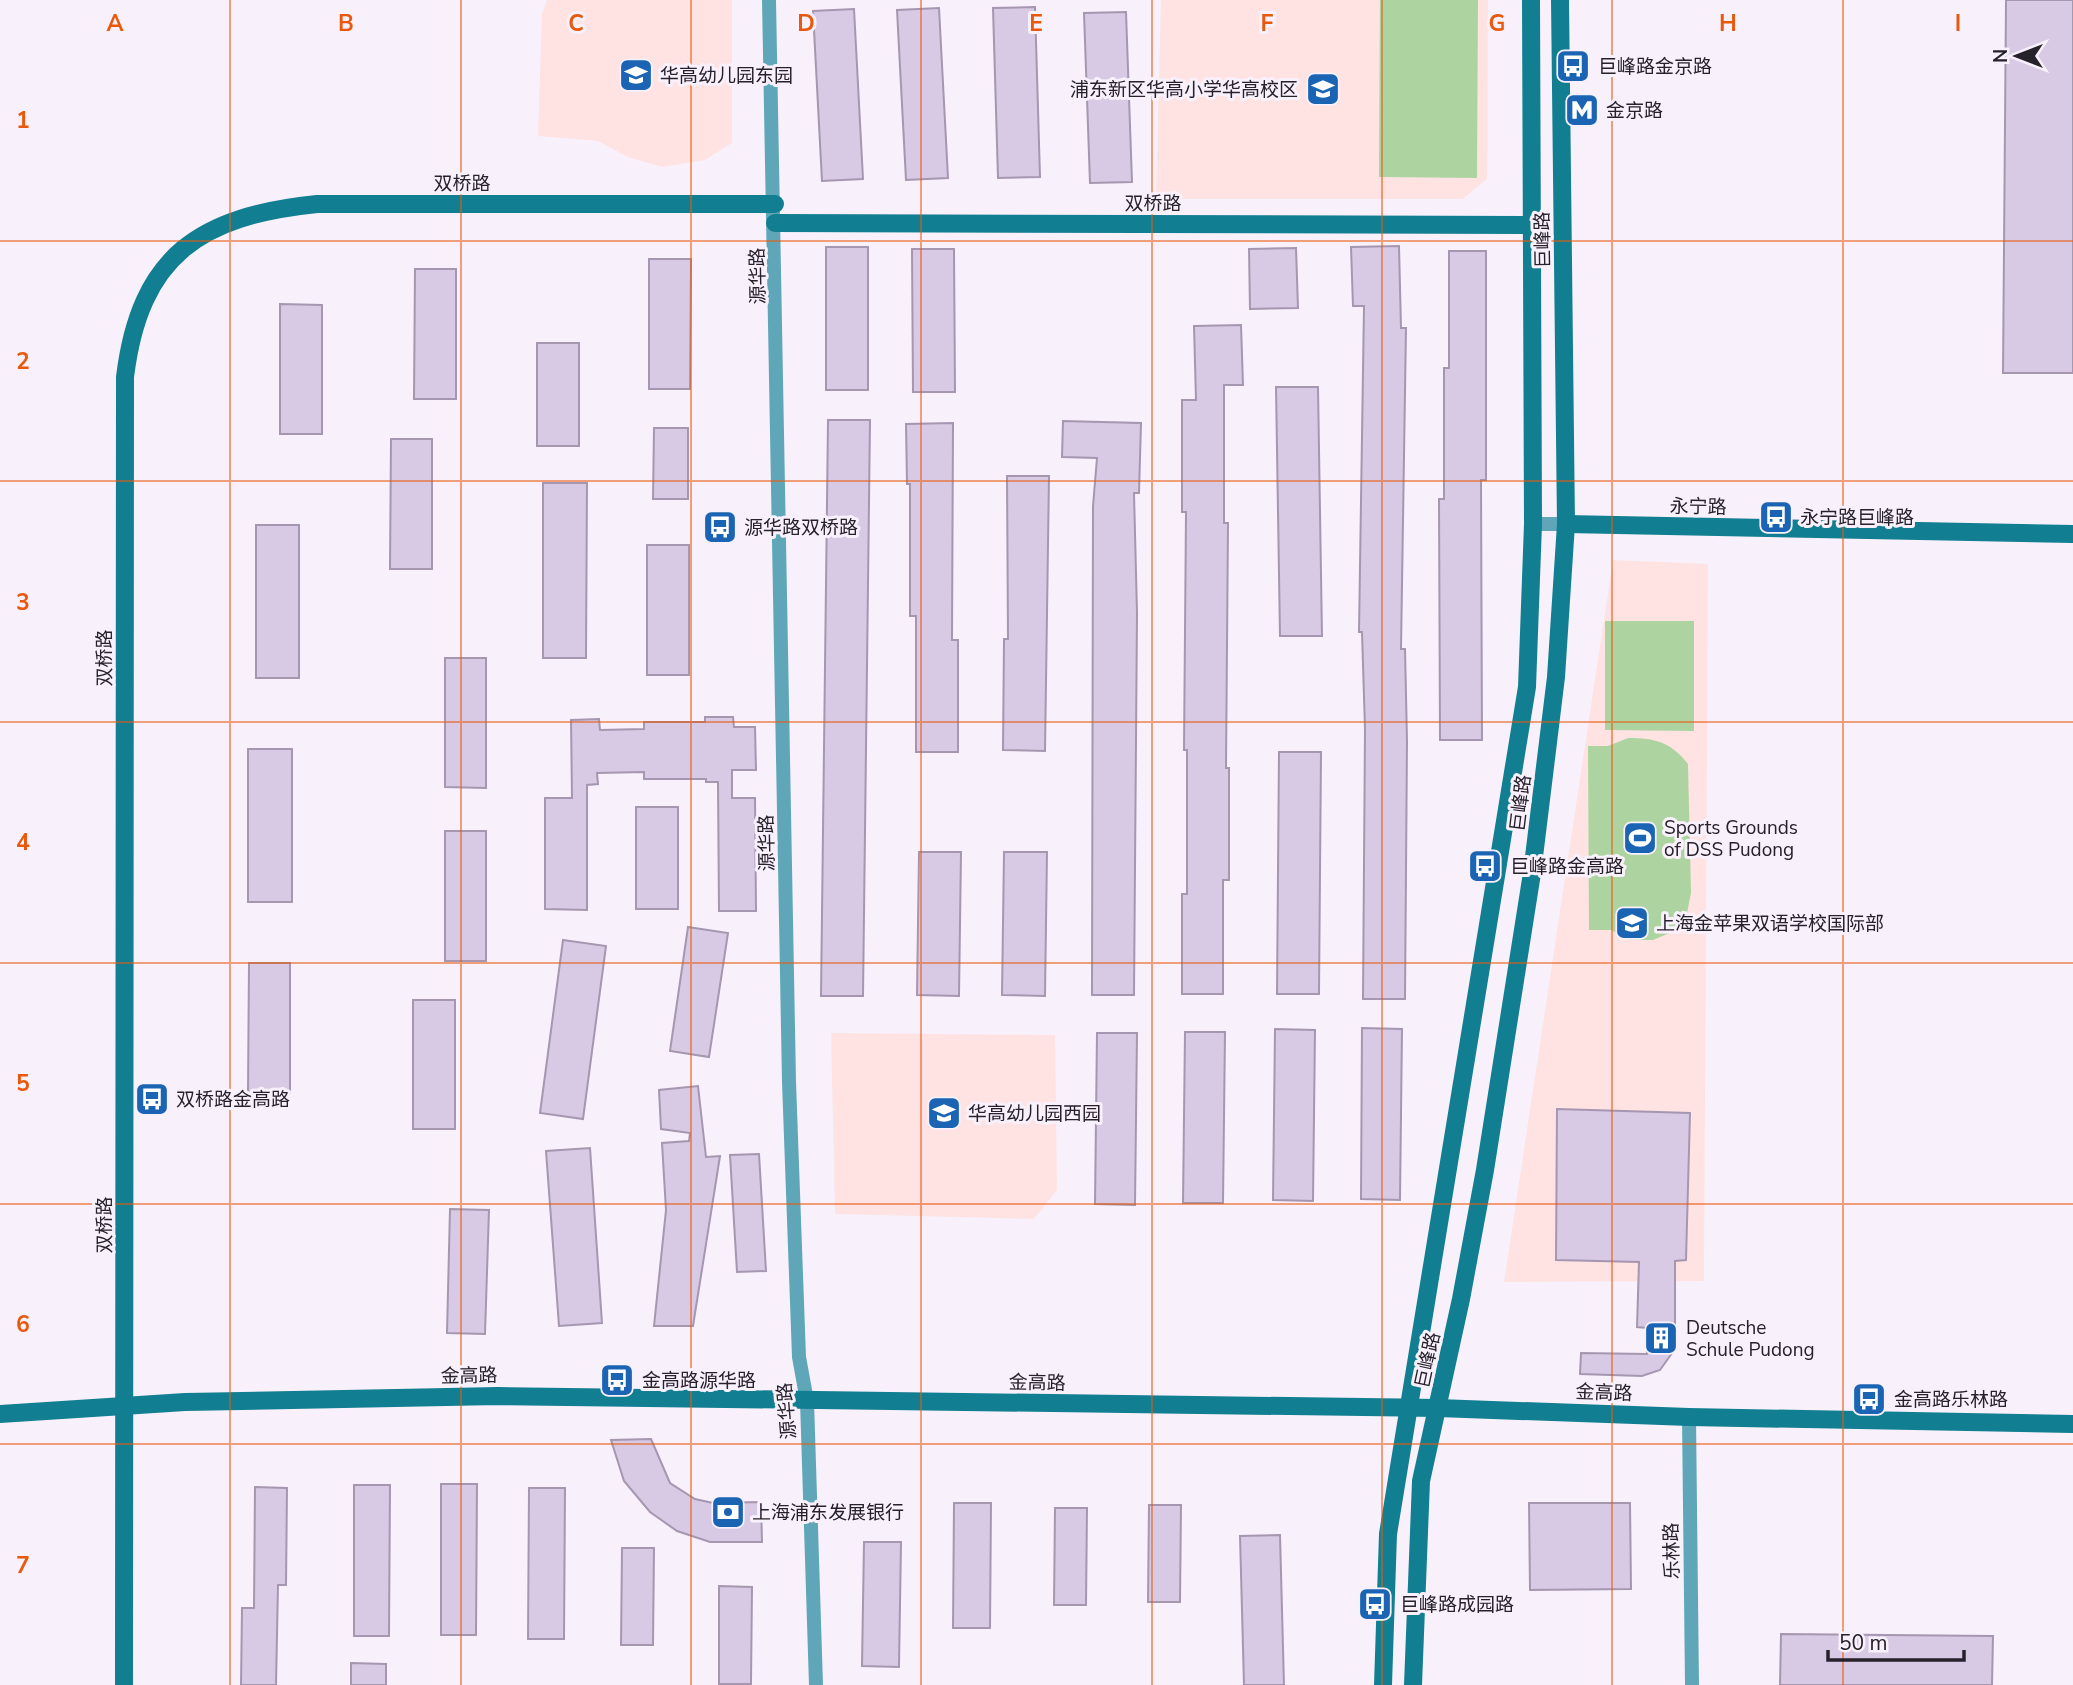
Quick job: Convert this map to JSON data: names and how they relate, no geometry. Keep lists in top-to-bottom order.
{
  "streets": {
    "main road": [
      "双桥路",
      "巨峰路",
      "永宁路",
      "金高路"
    ],
    "street": ["源华路", "乐林路"]
  },
  "crossings": [
    ["双桥路", "巨峰路"],
    ["双桥路", "源华路"],
    ["双桥路", "金高路"],
    ["巨峰路", "永宁路"],
    ["巨峰路", "金高路"],
    ["源华路", "金高路"],
    ["金高路", "乐林路"]
  ],
  "places": {
    "bus stop": [
      "巨峰路金京路",
      "永宁路巨峰路",
      "源华路双桥路",
      "巨峰路金高路",
      "双桥路金高路",
      "金高路源华路",
      "金高路乐林路",
      "巨峰路成园路"
    ],
    "school or university": [
      "华高幼儿园东园",
      "浦东新区华高小学华高校区",
      "上海金苹果双语学校国际部",
      "华高幼儿园西园"
    ],
    "metro station": ["金京路"],
    "sports": ["Sports Grounds of DSS Pudong"],
    "building": ["Deutsche Schule Pudong"],
    "bank": ["上海浦东发展银行"]
  },
  "scale_bar": "50 m",
  "north": "left",
  "grid": {
    "columns": [
      "A",
      "B",
      "C",
      "D",
      "E",
      "F",
      "G",
      "H",
      "I"
    ],
    "rows": [
      "1",
      "2",
      "3",
      "4",
      "5",
      "6",
      "7"
    ]
  }
}
